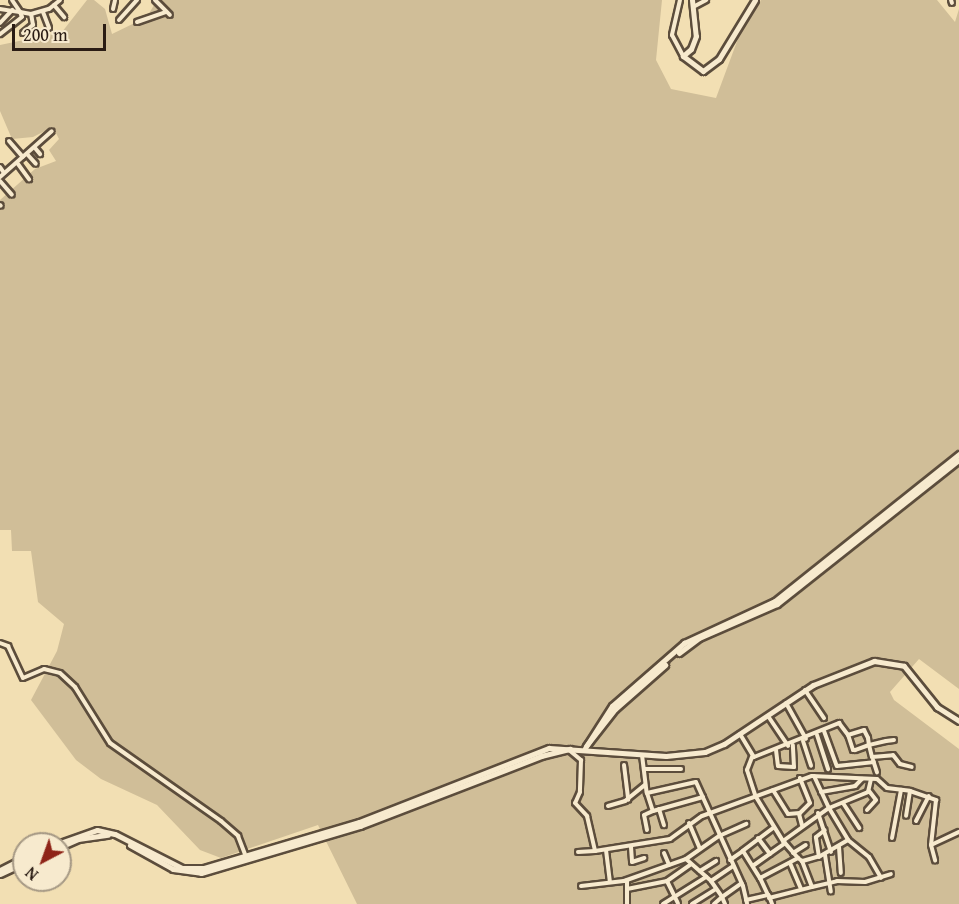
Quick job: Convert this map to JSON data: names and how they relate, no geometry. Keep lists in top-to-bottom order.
{
  "scale_bar": "200 m",
  "north": "bottom left"
}
